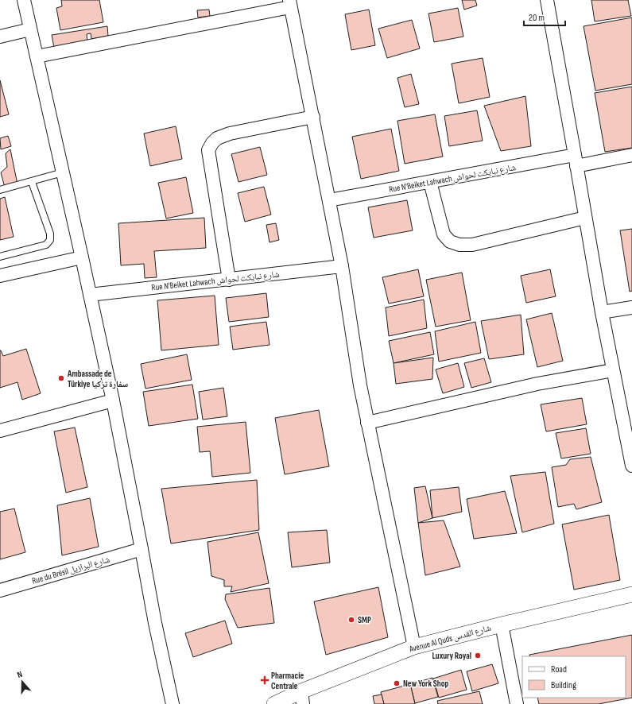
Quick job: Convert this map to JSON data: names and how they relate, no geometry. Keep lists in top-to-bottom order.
{
  "streets": {
    "street": ["Rue N'Beiket Lahwach شارع نبايكت لحواش", "Rue du Brésil شارع البرازيل", "Avenue Al Quds شارع القدس"]
  },
  "places": {
    "other": [
      "Ambassade de Türkiye سفارة تركيا",
      "SMP",
      "Luxury Royal",
      "New York Shop"
    ],
    "health": ["Pharmacie Centrale"]
  },
  "legend": ["Road", "Building"],
  "scale_bar": "20 m",
  "north": "top"
}
